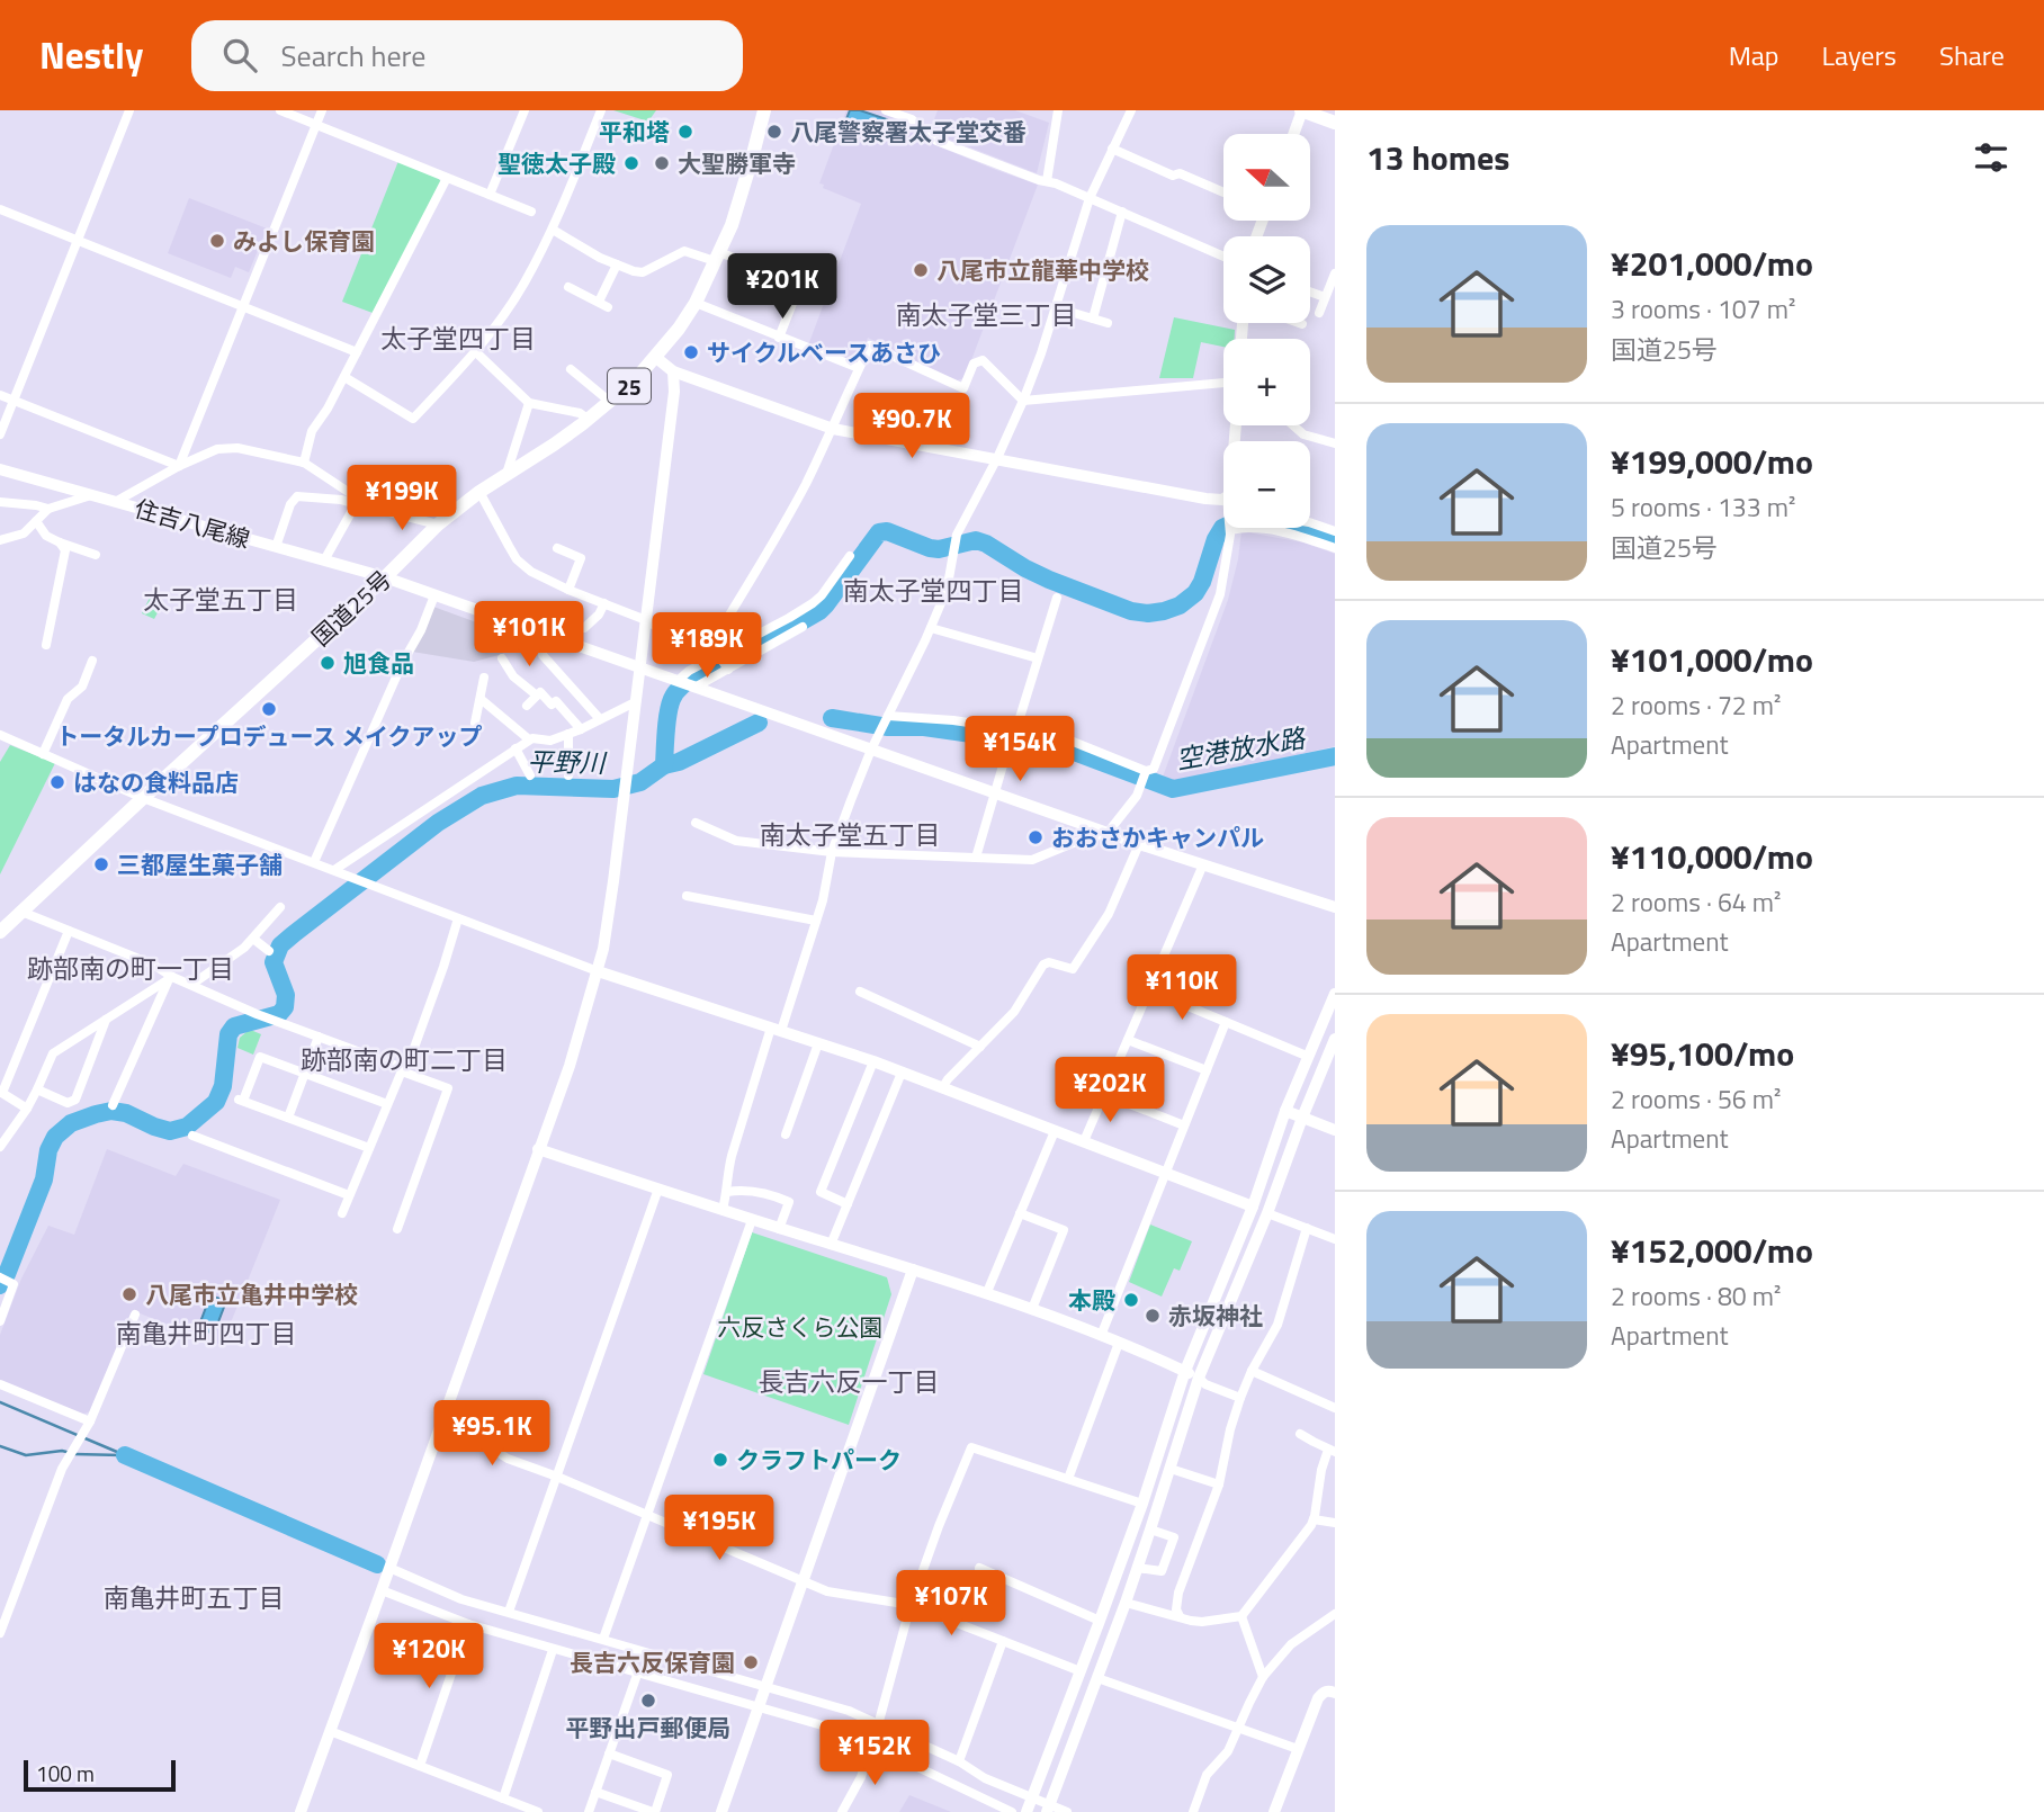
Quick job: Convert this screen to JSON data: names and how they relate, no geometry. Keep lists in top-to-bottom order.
{
  "streets": {
    "main road": ["25", "住吉八尾線", "国道25号"]
  },
  "crossings": [
    ["住吉八尾線", "国道25号"]
  ],
  "districts": [
    "南太子堂三丁目",
    "太子堂四丁目",
    "南太子堂四丁目",
    "太子堂五丁目",
    "南太子堂五丁目",
    "跡部南の町一丁目",
    "跡部南の町二丁目",
    "南亀井町四丁目",
    "長吉六反一丁目",
    "南亀井町五丁目"
  ],
  "water": ["空港放水路", "平野川"],
  "parks": ["六反さくら公園"],
  "places": [
    "平和塔",
    "八尾警察署太子堂交番",
    "聖徳太子殿",
    "大聖勝軍寺",
    "みよし保育園",
    "八尾市立龍華中学校",
    "サイクルベースあさひ",
    "旭食品",
    "トータルカープロデュース メイクアップ",
    "はなの食料品店",
    "おおさかキャンパル",
    "三都屋生菓子舗",
    "八尾市立亀井中学校",
    "本殿",
    "赤坂神社",
    "クラフトパーク",
    "長吉六反保育園",
    "平野出戸郵便局"
  ],
  "scale_bar": "100 m",
  "north": "left",
  "page": {
    "header": "Nestly",
    "search": "Search here",
    "nav": ["Map", "Layers", "Share"],
    "heading": "13 homes",
    "map_buttons": ["+", "−"],
    "list": [
      {
        "name": "¥201,000/mo",
        "note": "3 rooms · 107 m² · 国道25号"
      },
      {
        "name": "¥199,000/mo",
        "note": "5 rooms · 133 m² · 国道25号"
      },
      {
        "name": "¥101,000/mo",
        "note": "2 rooms · 72 m² · Apartment"
      },
      {
        "name": "¥110,000/mo",
        "note": "2 rooms · 64 m² · Apartment"
      },
      {
        "name": "¥95,100/mo",
        "note": "2 rooms · 56 m² · Apartment"
      },
      {
        "name": "¥152,000/mo",
        "note": "2 rooms · 80 m² · Apartment"
      }
    ],
    "price": [
      "¥201K",
      "¥90.7K",
      "¥199K",
      "¥101K",
      "¥189K",
      "¥154K",
      "¥110K",
      "¥202K",
      "¥95.1K",
      "¥195K",
      "¥107K",
      "¥120K",
      "¥152K"
    ],
    "scale": "100 m"
  }
}
